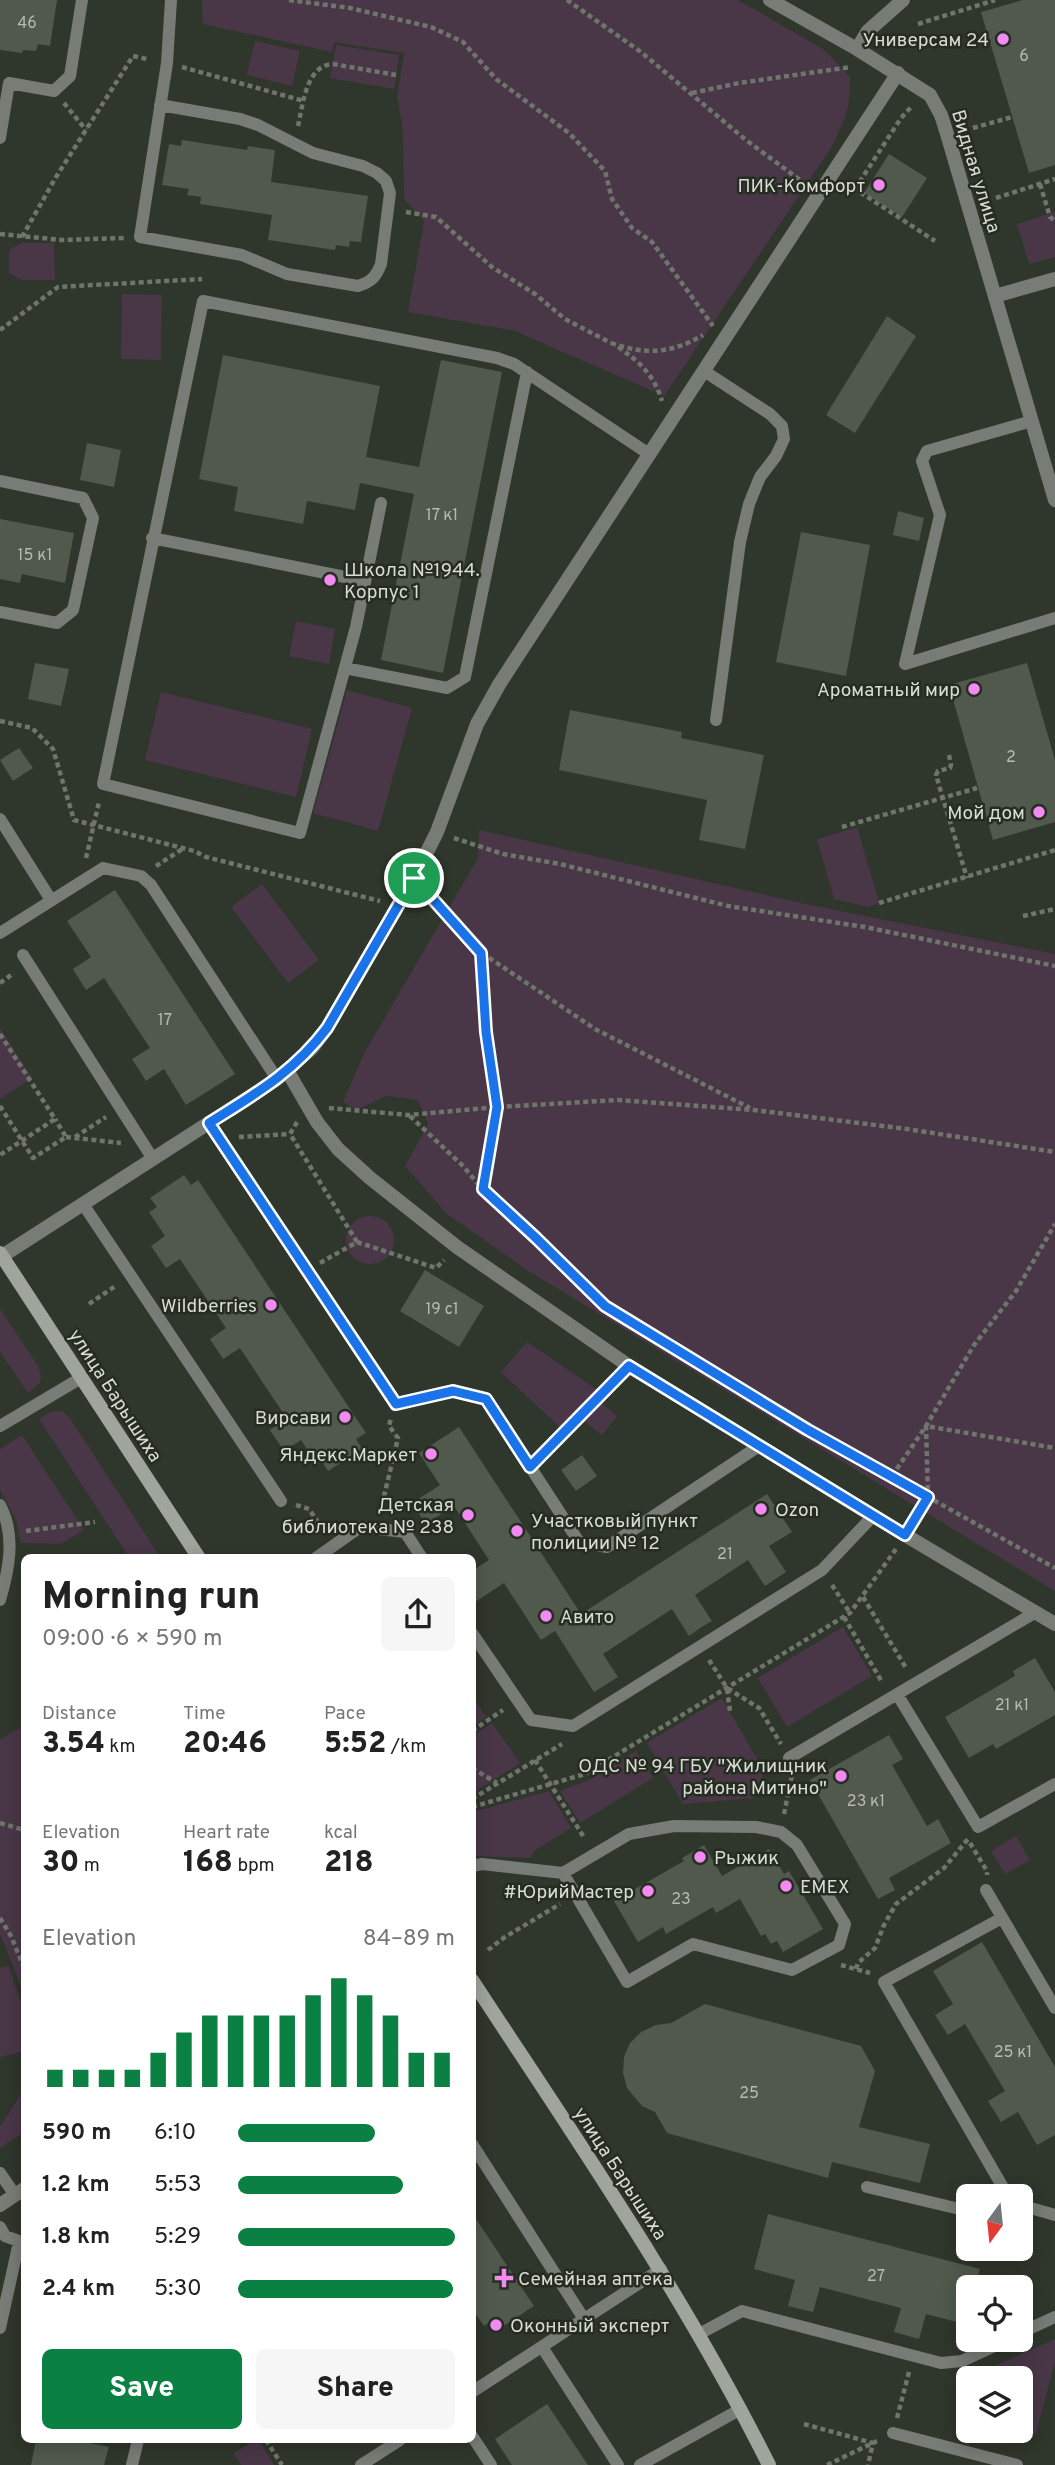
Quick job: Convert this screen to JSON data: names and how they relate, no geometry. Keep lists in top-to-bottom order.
{
  "streets": {
    "main road": ["улица Барышиха"],
    "street": ["Видная улица"]
  },
  "places": {
    "other": [
      "Универсам 24",
      "ПИК-Комфорт",
      "Школа №1944. Корпус 1",
      "Ароматный мир",
      "Мой дом",
      "Wildberries",
      "Вирсави",
      "Яндекс.Маркет",
      "Ozon",
      "Детская библиотека № 238",
      "Участковый пункт полиции № 12",
      "Авито",
      "ОДС № 94 ГБУ \"Жилищник района Митино\"",
      "Рыжик",
      "EMEX",
      "#ЮрийМастер",
      "Оконный эксперт"
    ],
    "health": ["Семейная аптека"]
  },
  "house_numbers": [
    "46",
    "6",
    "17 к1",
    "15 к1",
    "2",
    "17",
    "19 с1",
    "21",
    "21 к1",
    "23 к1",
    "23",
    "25 к1",
    "25",
    "27"
  ],
  "north": "bottom",
  "page": {
    "heading": ["Morning run", "09:00 · 6 × 590 m"],
    "stats": [
      ["Distance", "3.54 km"],
      ["Time", "20:46"],
      ["Pace", "5:52 /km"],
      ["Elevation", "30 m"],
      ["Heart rate", "168 bpm"],
      ["kcal", "218"]
    ],
    "chart": ["Elevation", "84–89 m"],
    "list": [
      {
        "name": "590 m",
        "note": "6:10"
      },
      {
        "name": "1.2 km",
        "note": "5:53"
      },
      {
        "name": "1.8 km",
        "note": "5:29"
      },
      {
        "name": "2.4 km",
        "note": "5:30"
      }
    ],
    "buttons": ["Save", "Share"]
  }
}
